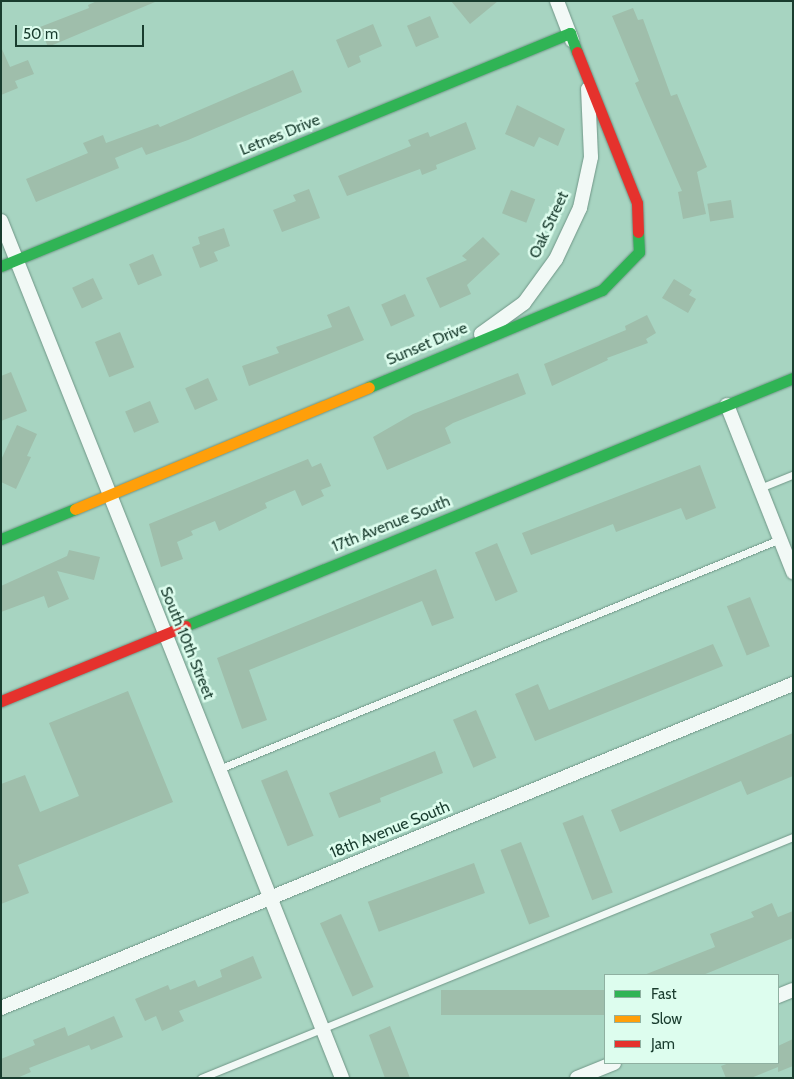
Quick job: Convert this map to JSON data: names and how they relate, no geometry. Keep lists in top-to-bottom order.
{
  "streets": {
    "street": [
      "Letnes Drive",
      "Oak Street",
      "Sunset Drive",
      "17th Avenue South",
      "South 10th Street",
      "18th Avenue South"
    ]
  },
  "crossings": [
    ["Letnes Drive", "Oak Street"],
    ["Letnes Drive", "Sunset Drive"],
    ["Letnes Drive", "South 10th Street"],
    ["Oak Street", "Sunset Drive"],
    ["Sunset Drive", "South 10th Street"],
    ["17th Avenue South", "South 10th Street"],
    ["South 10th Street", "18th Avenue South"]
  ],
  "legend": ["Fast", "Slow", "Jam"],
  "scale_bar": "50 m"
}
